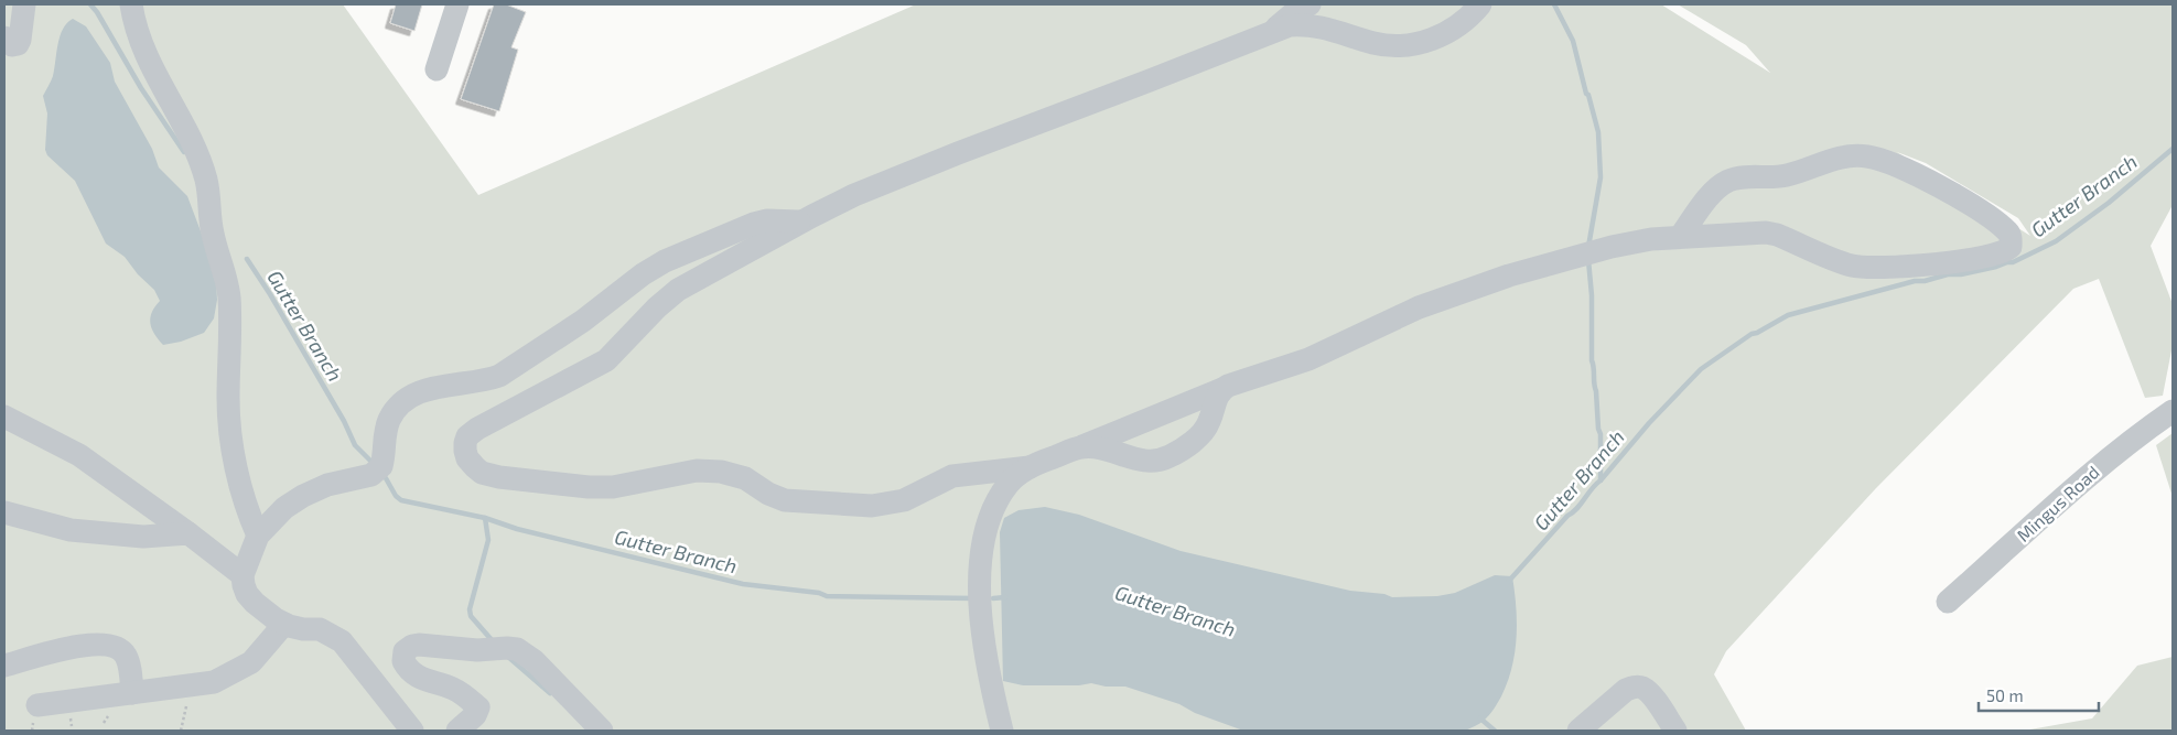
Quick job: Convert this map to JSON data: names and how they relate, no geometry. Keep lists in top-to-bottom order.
{
  "streets": {
    "street": ["Mingus Road"]
  },
  "water": ["Gutter Branch"],
  "scale_bar": "50 m"
}
